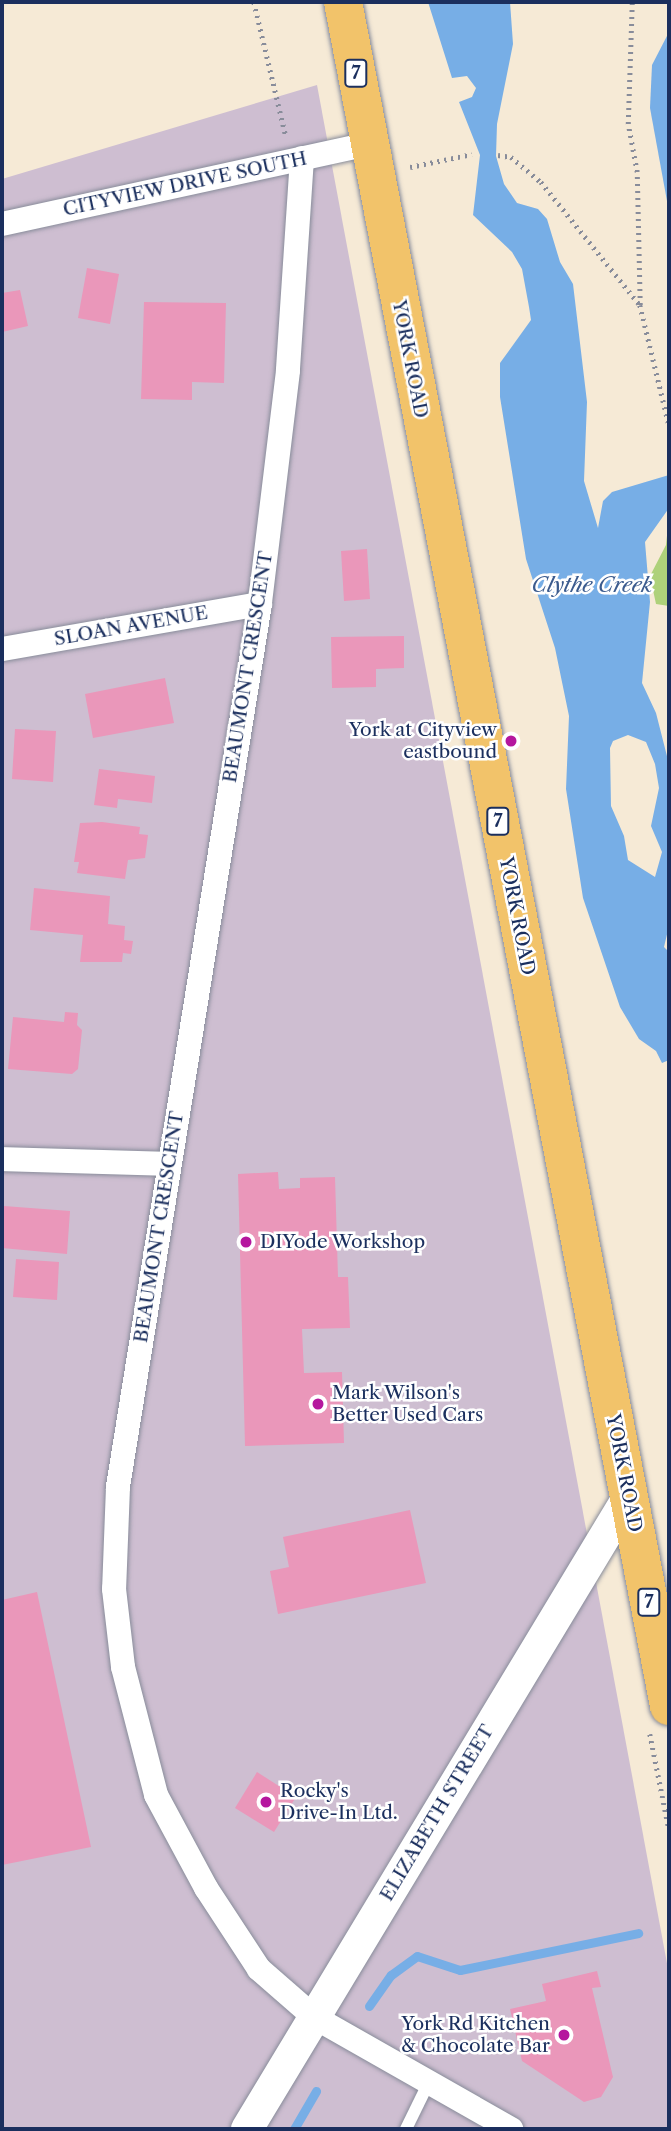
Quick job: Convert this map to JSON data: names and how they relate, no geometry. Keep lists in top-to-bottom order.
{
  "streets": {
    "main road": ["7", "YORK ROAD"],
    "street": [
      "CITYVIEW DRIVE SOUTH",
      "SLOAN AVENUE",
      "BEAUMONT CRESCENT",
      "ELIZABETH STREET"
    ]
  },
  "crossings": [
    ["CITYVIEW DRIVE SOUTH", "YORK ROAD"],
    ["CITYVIEW DRIVE SOUTH", "BEAUMONT CRESCENT"],
    ["YORK ROAD", "ELIZABETH STREET"],
    ["SLOAN AVENUE", "BEAUMONT CRESCENT"],
    ["BEAUMONT CRESCENT", "ELIZABETH STREET"]
  ],
  "water": ["Clythe Creek"],
  "places": [
    "York at Cityview eastbound",
    "DIYode Workshop",
    "Mark Wilson's Better Used Cars",
    "Rocky's Drive-In Ltd.",
    "York Rd Kitchen & Chocolate Bar"
  ]
}
